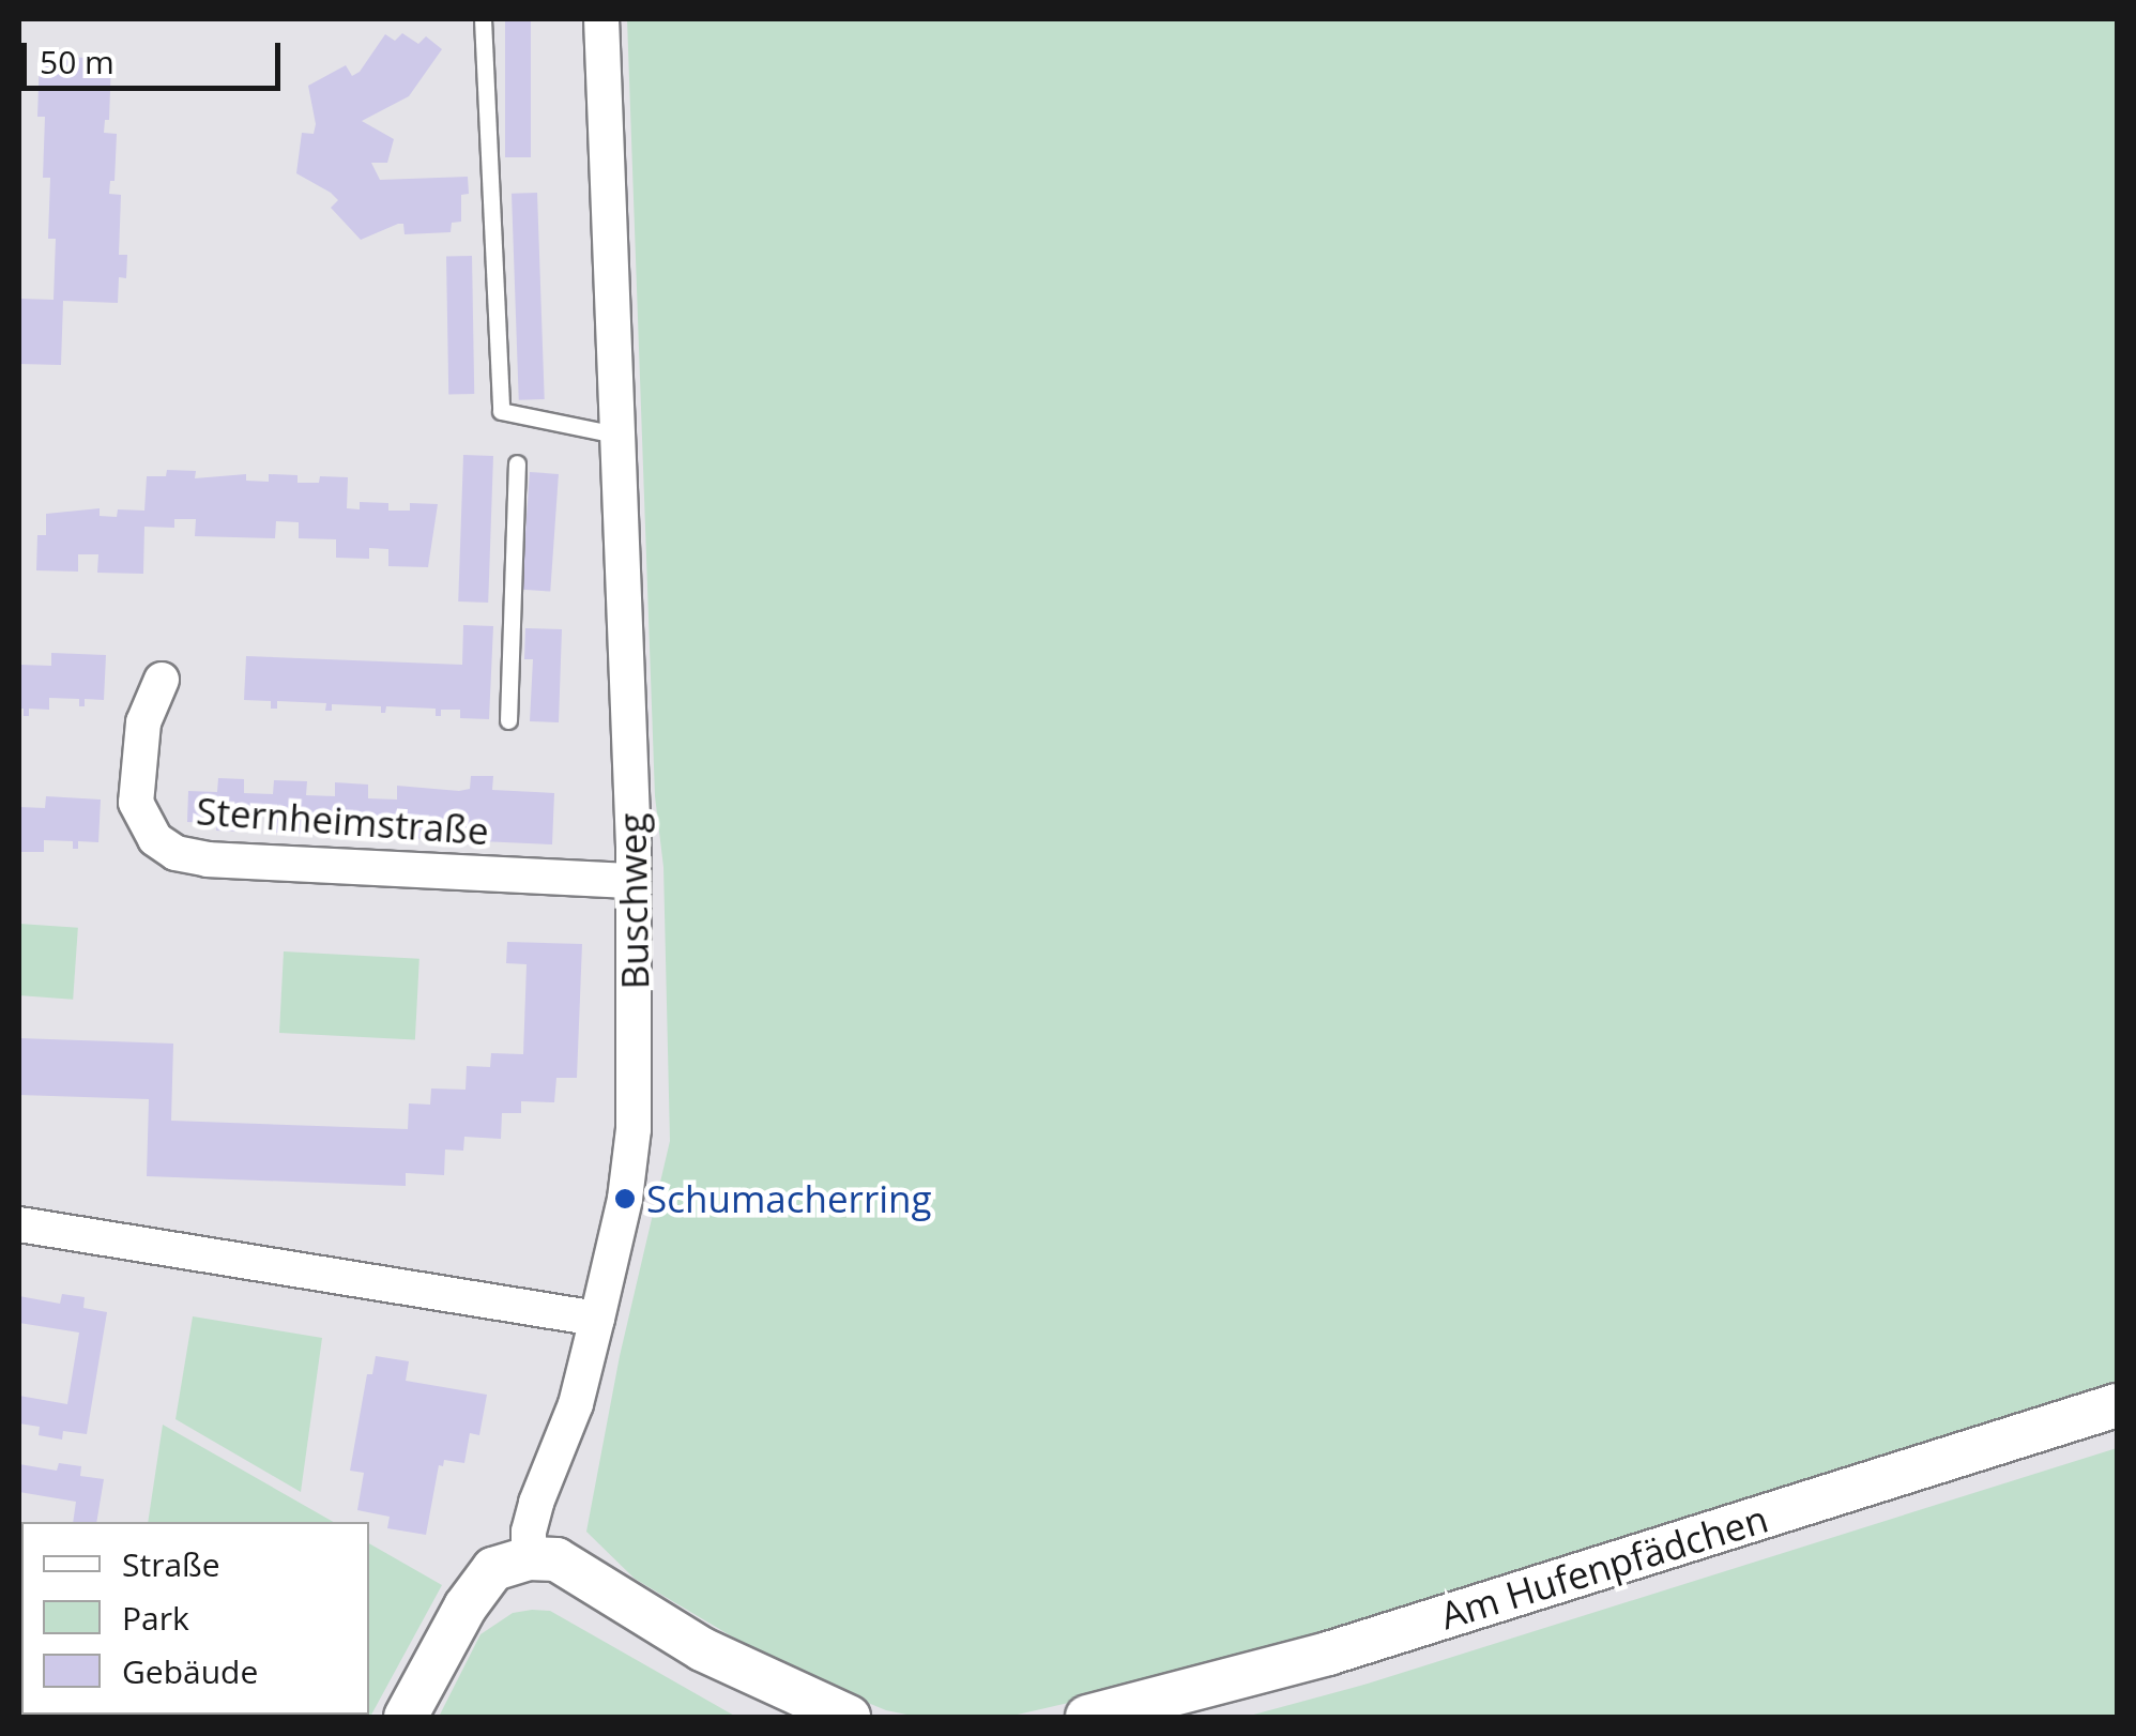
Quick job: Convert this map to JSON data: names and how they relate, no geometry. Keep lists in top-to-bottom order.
{
  "streets": {
    "street": ["Sternheimstraße", "Buschweg", "Am Hufenpfädchen"]
  },
  "crossings": [
    ["Sternheimstraße", "Buschweg"]
  ],
  "places": ["Schumacherring"],
  "legend": ["Straße", "Park", "Gebäude"],
  "scale_bar": "50 m"
}
